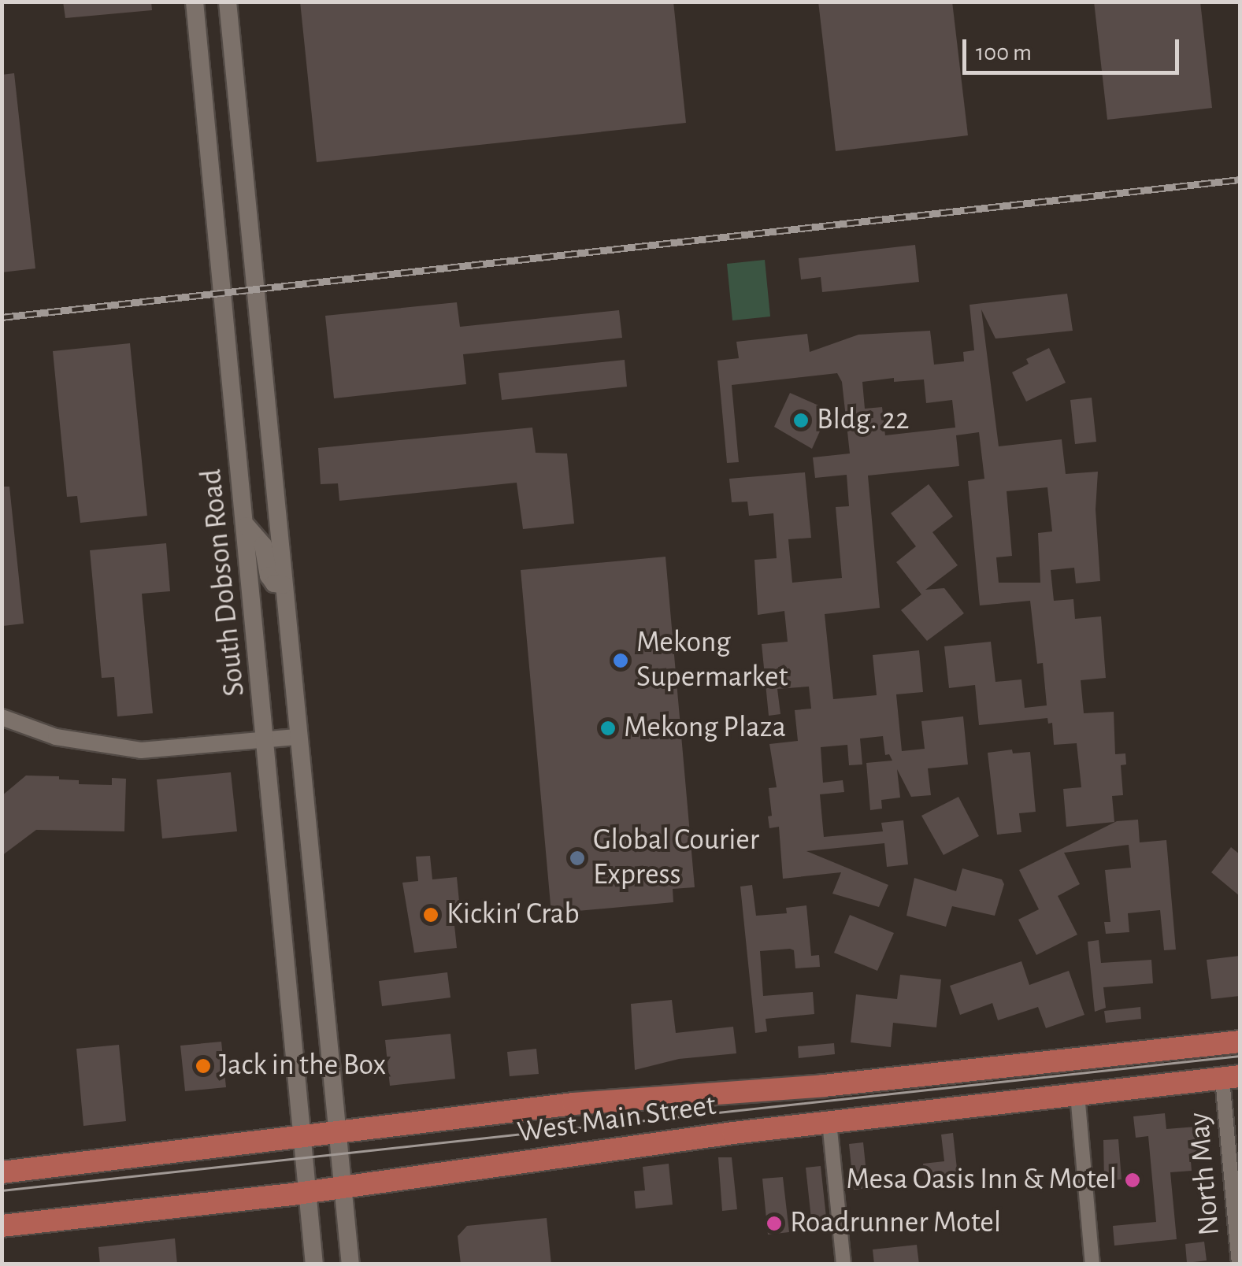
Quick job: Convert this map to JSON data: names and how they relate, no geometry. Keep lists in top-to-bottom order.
{
  "streets": {
    "main road": ["South Dobson Road", "West Main Street"],
    "street": ["North May"]
  },
  "crossings": [
    ["South Dobson Road", "West Main Street"],
    ["West Main Street", "North May"]
  ],
  "places": [
    "Bldg. 22",
    "Mekong Supermarket",
    "Mekong Plaza",
    "Global Courier Express",
    "Kickin' Crab",
    "Jack in the Box",
    "Mesa Oasis Inn & Motel",
    "Roadrunner Motel"
  ],
  "scale_bar": "100 m"
}
